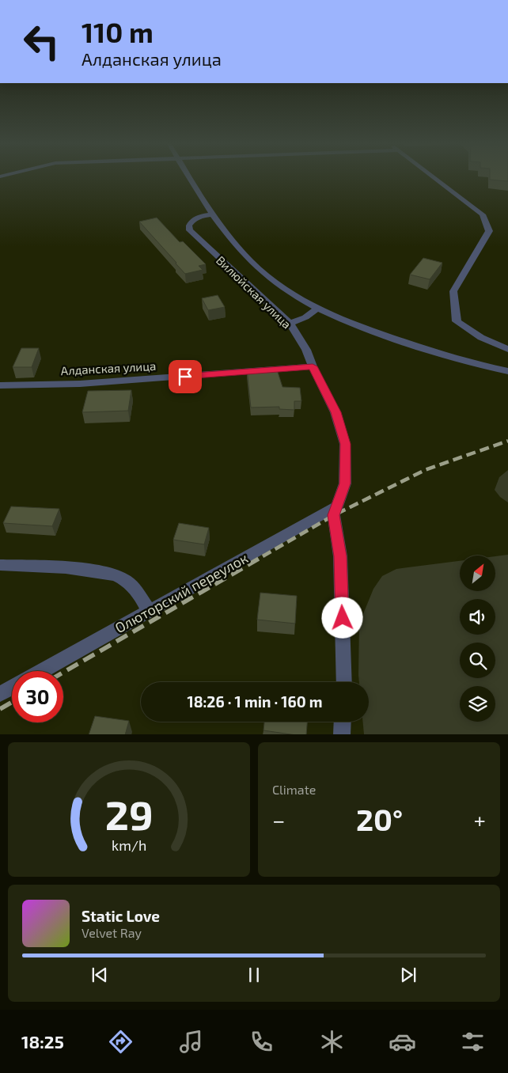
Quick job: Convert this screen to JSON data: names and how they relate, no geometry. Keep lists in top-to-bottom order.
{
  "streets": {
    "street": ["Вилюйская улица", "Алданская улица", "Олюторский переулок"]
  },
  "crossings": [
    ["Вилюйская улица", "Алданская улица"],
    ["Вилюйская улица", "Олюторский переулок"]
  ],
  "north": "top right",
  "page": {
    "turn": ["110 m", "Алданская улица"],
    "limit": "30",
    "trip": "18:26 · 1 min · 160 m",
    "tile": "Climate",
    "heat": ["−", "20°", "+"],
    "song": ["Static Love", "Velvet Ray"],
    "tabs": "18:25",
    "gauge": ["29", "km/h"]
  }
}
